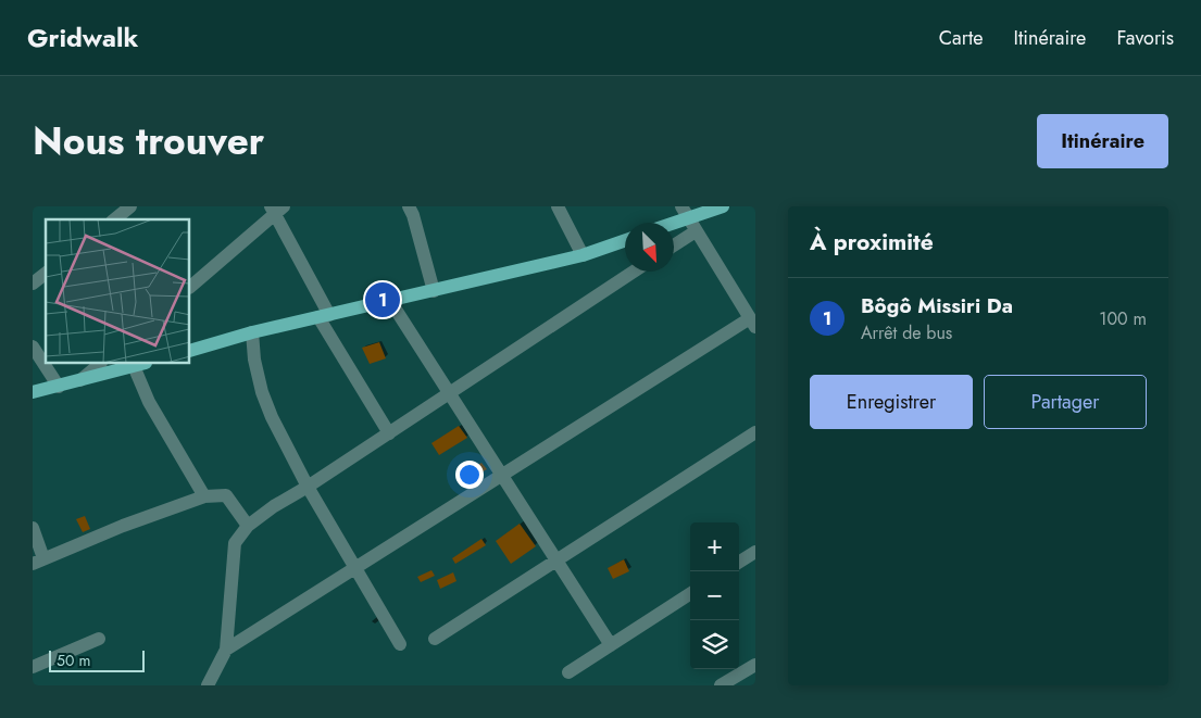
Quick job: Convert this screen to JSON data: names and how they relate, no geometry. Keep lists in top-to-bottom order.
{
  "scale_bar": "50 m",
  "north": "bottom right",
  "page": {
    "header": "Gridwalk",
    "nav": ["Carte", "Itinéraire", "Favoris"],
    "title": "Nous trouver",
    "buttons": [
      "Itinéraire",
      ["Enregistrer", "Partager"]
    ],
    "heading": "À proximité",
    "list": [
      {
        "mark": "1",
        "name": "Bôgô Missiri Da",
        "note": "Arrêt de bus",
        "value": "100 m"
      }
    ],
    "pins": "1",
    "map_buttons": ["+", "−"],
    "scale": "50 m"
  }
}
